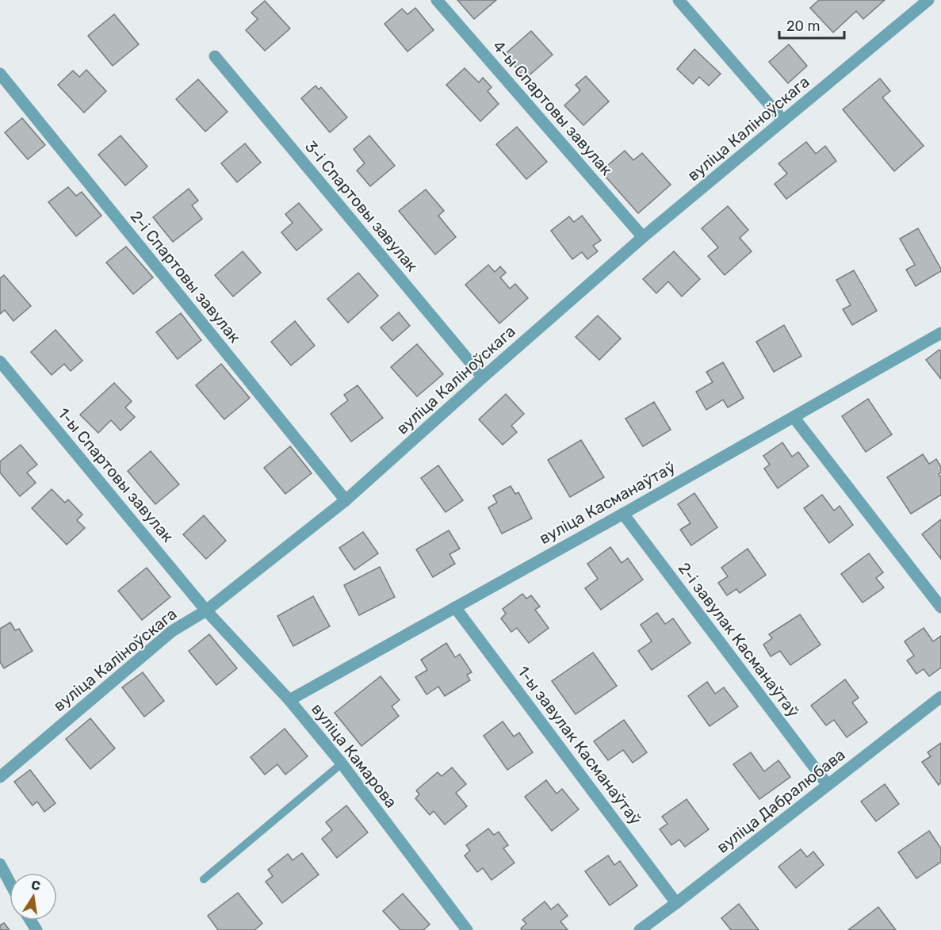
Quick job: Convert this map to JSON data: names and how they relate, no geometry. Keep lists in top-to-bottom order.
{
  "streets": {
    "street": [
      "4-ы Спартовы завулак",
      "вуліца Каліноўскага",
      "3-і Спартовы завулак",
      "2-і Спартовы завулак",
      "1-ы Спартовы завулак",
      "вуліца Касманаўтаў",
      "2-і завулак Касманаўтаў",
      "1-ы завулак Касманаўтаў",
      "вуліца Камарова",
      "вуліца Дабралюбава"
    ]
  },
  "crossings": [
    ["4-ы Спартовы завулак", "вуліца Каліноўскага"],
    ["вуліца Каліноўскага", "3-і Спартовы завулак"],
    ["вуліца Каліноўскага", "2-і Спартовы завулак"],
    ["вуліца Каліноўскага", "1-ы Спартовы завулак"],
    ["вуліца Каліноўскага", "вуліца Камарова"],
    ["1-ы Спартовы завулак", "вуліца Камарова"],
    ["вуліца Касманаўтаў", "2-і завулак Касманаўтаў"],
    ["вуліца Касманаўтаў", "1-ы завулак Касманаўтаў"],
    ["вуліца Касманаўтаў", "вуліца Камарова"],
    ["2-і завулак Касманаўтаў", "вуліца Дабралюбава"],
    ["1-ы завулак Касманаўтаў", "вуліца Дабралюбава"]
  ],
  "scale_bar": "20 m",
  "north": "top"
}
